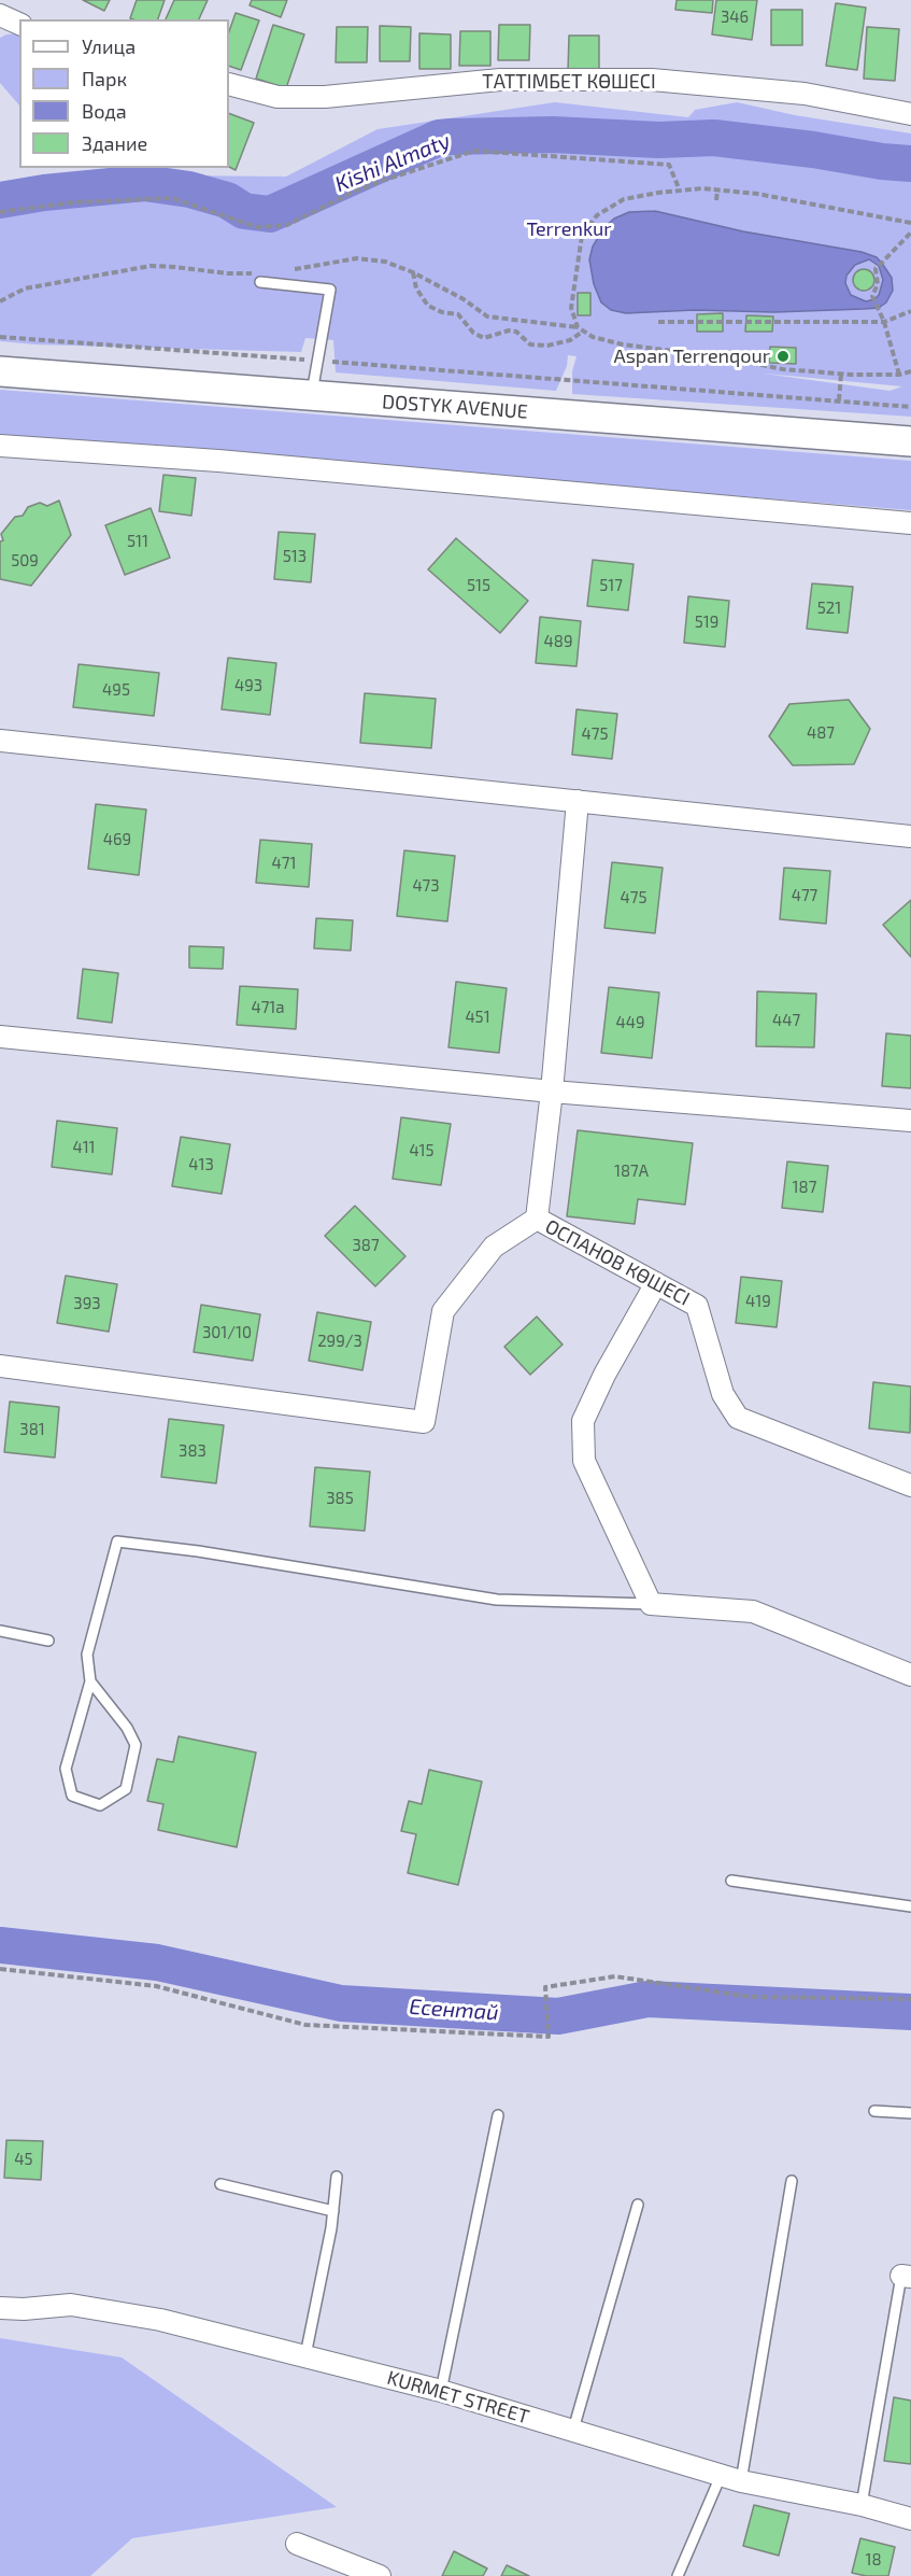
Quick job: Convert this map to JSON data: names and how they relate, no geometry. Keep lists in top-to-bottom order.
{
  "streets": {
    "main road": ["DOSTYK AVENUE"],
    "street": ["ТАТТІМБЕТ КӨШЕСІ", "ОСПАНОВ КӨШЕСІ", "KURMET STREET"]
  },
  "water": ["Kіshі Almaty", "Есентай"],
  "parks": ["Terrenkur"],
  "places": ["Aspan Terrenqour"],
  "house_numbers": [
    "346",
    "511",
    "513",
    "509",
    "515",
    "517",
    "521",
    "519",
    "489",
    "493",
    "495",
    "487",
    "475",
    "469",
    "471",
    "473",
    "477",
    "475",
    "471а",
    "451",
    "447",
    "449",
    "411",
    "415",
    "413",
    "187А",
    "187",
    "387",
    "419",
    "393",
    "301/10",
    "299/3",
    "381",
    "383",
    "385",
    "45",
    "18"
  ],
  "legend": [
    "Улица",
    "Парк",
    "Вода",
    "Здание"
  ]
}
